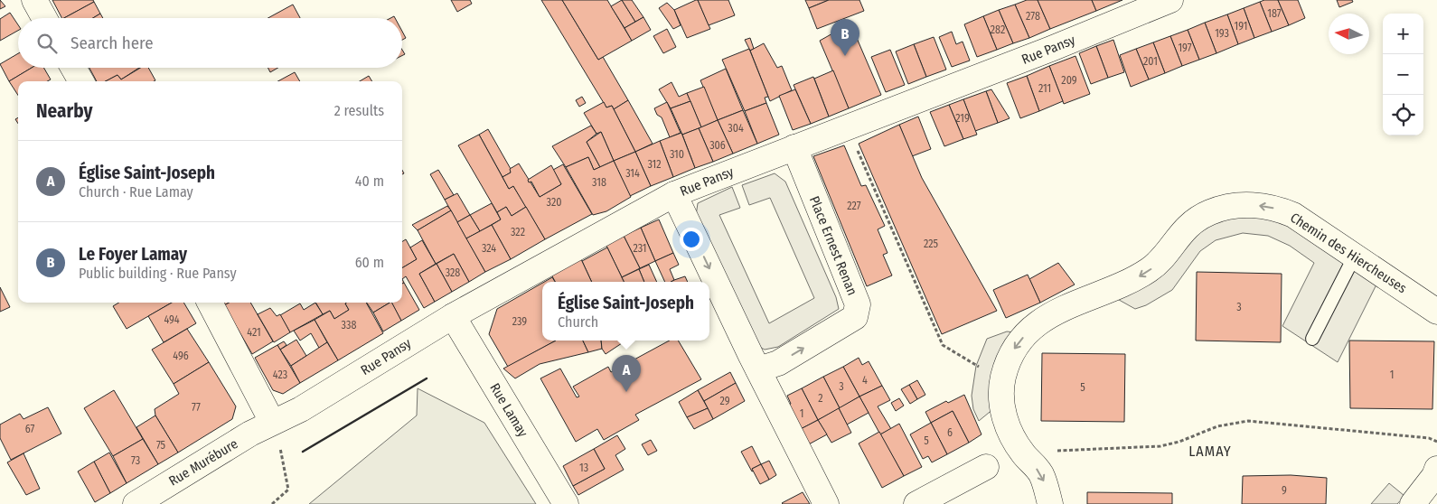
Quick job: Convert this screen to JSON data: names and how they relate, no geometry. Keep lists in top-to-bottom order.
{
  "streets": {
    "street": [
      "Rue Pansy",
      "Place Ernest Renan",
      "Chemin des Hiercheuses",
      "Rue Lamay",
      "Rue Murébure"
    ]
  },
  "crossings": [
    ["Rue Pansy", "Place Ernest Renan"],
    ["Rue Pansy", "Rue Lamay"],
    ["Rue Pansy", "Rue Murébure"]
  ],
  "districts": ["LAMAY"],
  "house_numbers": [
    "187",
    "278",
    "191",
    "282",
    "193",
    "197",
    "201",
    "209",
    "211",
    "219",
    "304",
    "306",
    "310",
    "312",
    "314",
    "318",
    "320",
    "227",
    "322",
    "225",
    "324",
    "231",
    "328",
    "3",
    "494",
    "239",
    "338",
    "421",
    "496",
    "423",
    "1",
    "4",
    "3",
    "5",
    "2",
    "29",
    "77",
    "1",
    "67",
    "6",
    "5",
    "75",
    "73",
    "13",
    "9"
  ],
  "north": "left",
  "page": {
    "map_buttons": ["+", "−"],
    "search": "Search here",
    "pins": ["B", "A"],
    "heading": ["Nearby", "2 results"],
    "list": [
      {
        "mark": "A",
        "name": "Église Saint-Joseph",
        "note": "Church · Rue Lamay",
        "value": "40 m"
      },
      {
        "mark": "B",
        "name": "Le Foyer Lamay",
        "note": "Public building · Rue Pansy",
        "value": "60 m"
      }
    ],
    "popup": ["Église Saint-Joseph", "Church"]
  }
}
